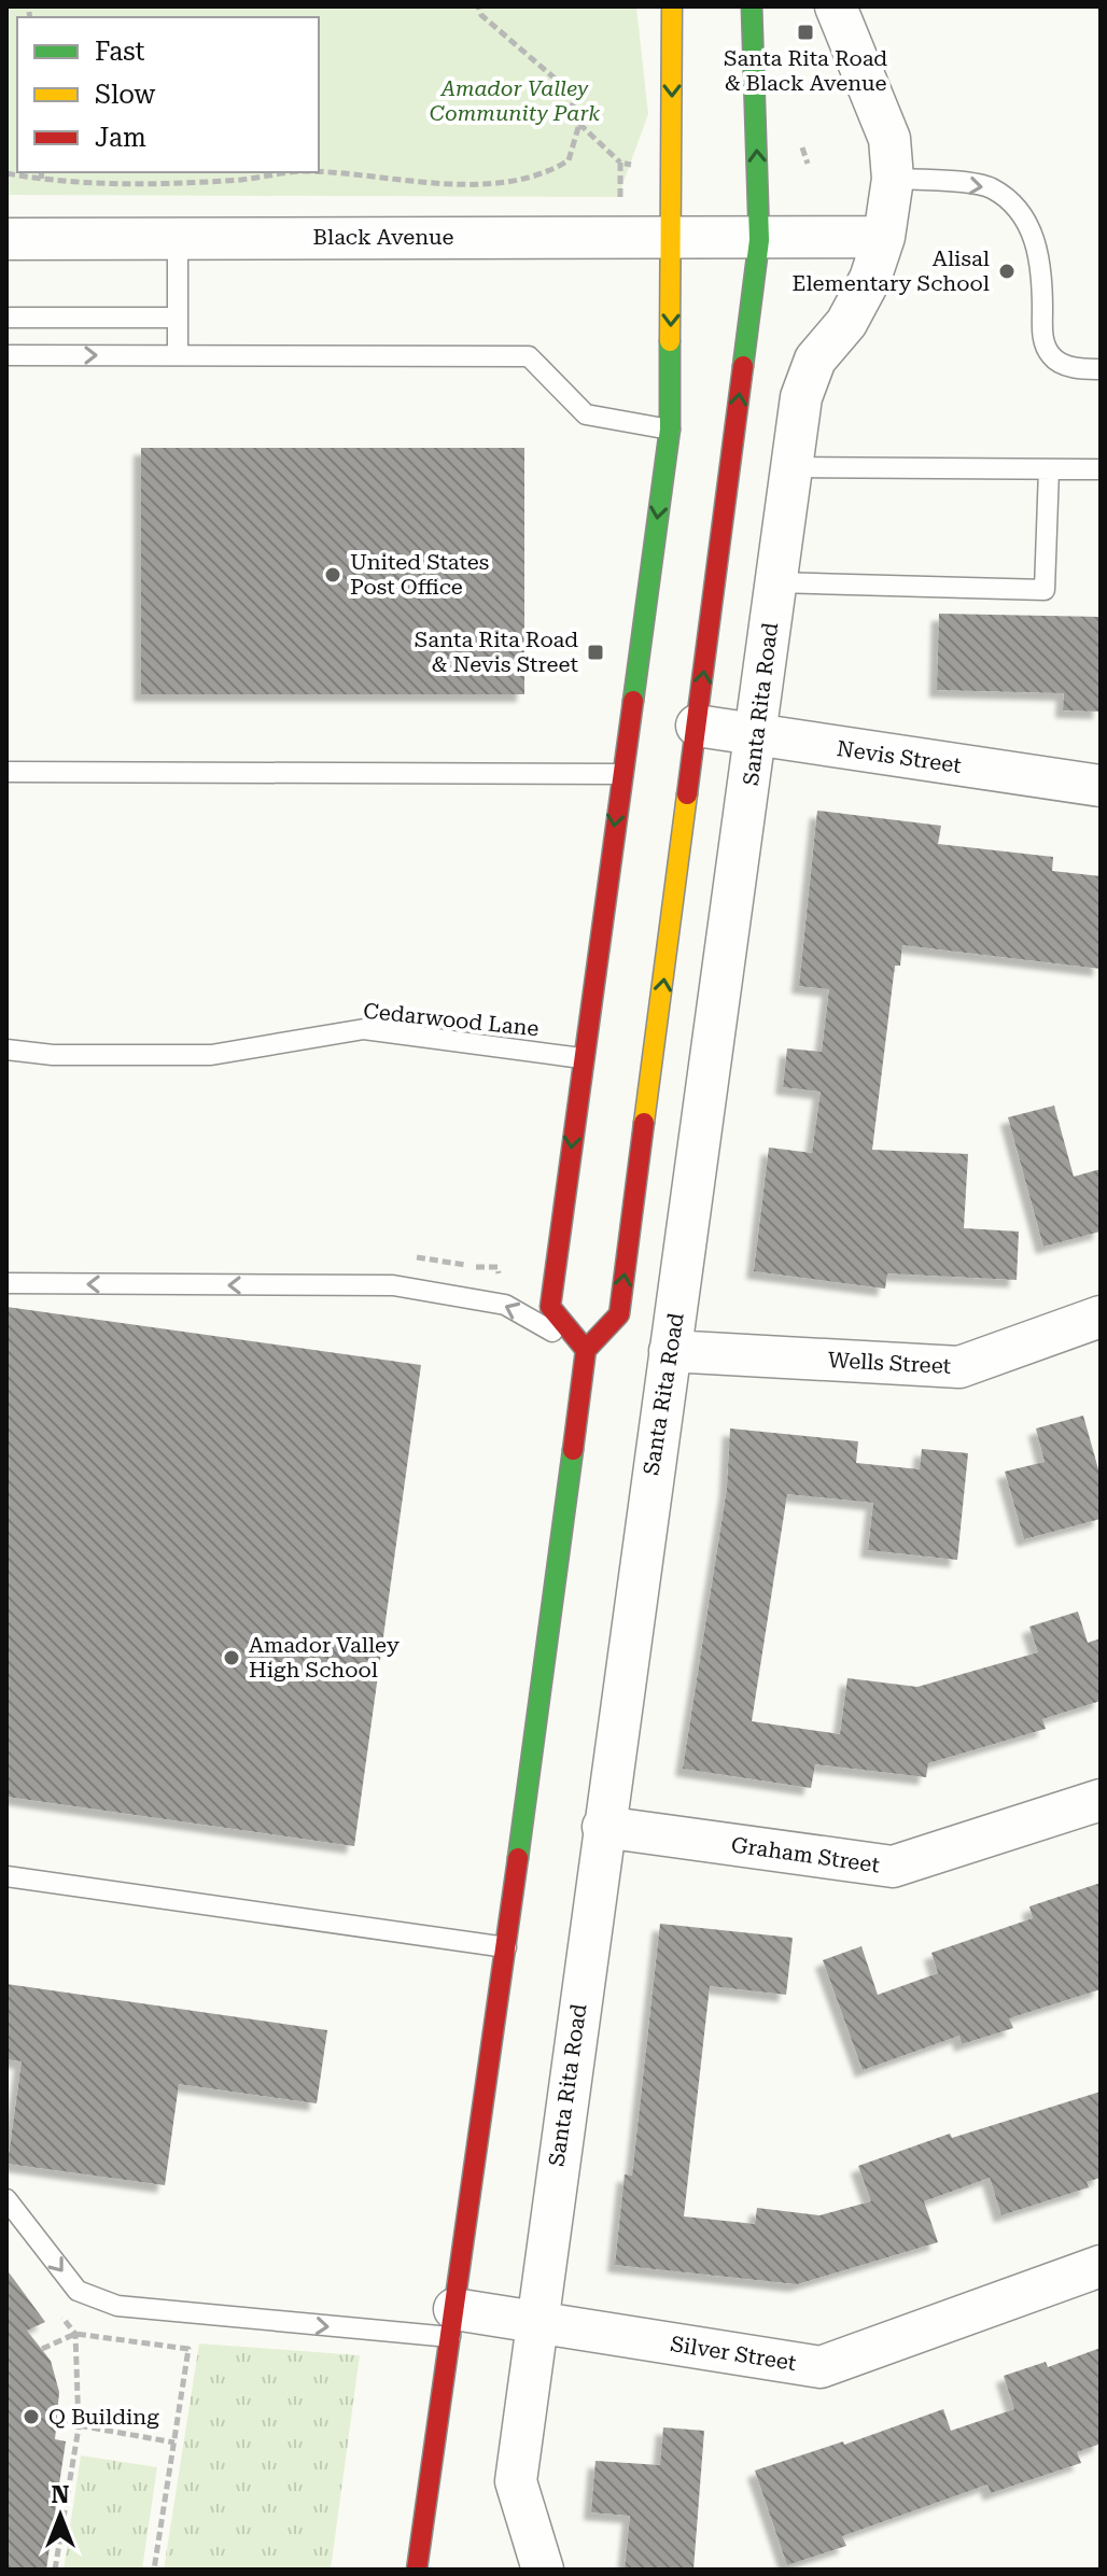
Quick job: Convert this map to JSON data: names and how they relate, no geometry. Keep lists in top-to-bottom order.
{
  "streets": {
    "street": [
      "Black Avenue",
      "Santa Rita Road",
      "Nevis Street",
      "Wells Street",
      "Graham Street",
      "Silver Street"
    ],
    "lane": ["Cedarwood Lane"]
  },
  "crossings": [
    ["Black Avenue", "Santa Rita Road"],
    ["Santa Rita Road", "Nevis Street"],
    ["Santa Rita Road", "Wells Street"],
    ["Santa Rita Road", "Graham Street"],
    ["Santa Rita Road", "Silver Street"]
  ],
  "parks": ["Amador Valley Community Park"],
  "places": {
    "transit": ["Santa Rita Road & Black Avenue", "Santa Rita Road & Nevis Street"],
    "other": [
      "Alisal Elementary School",
      "United States Post Office",
      "Amador Valley High School",
      "Q Building"
    ]
  },
  "legend": ["Fast", "Slow", "Jam"],
  "north": "top"
}
